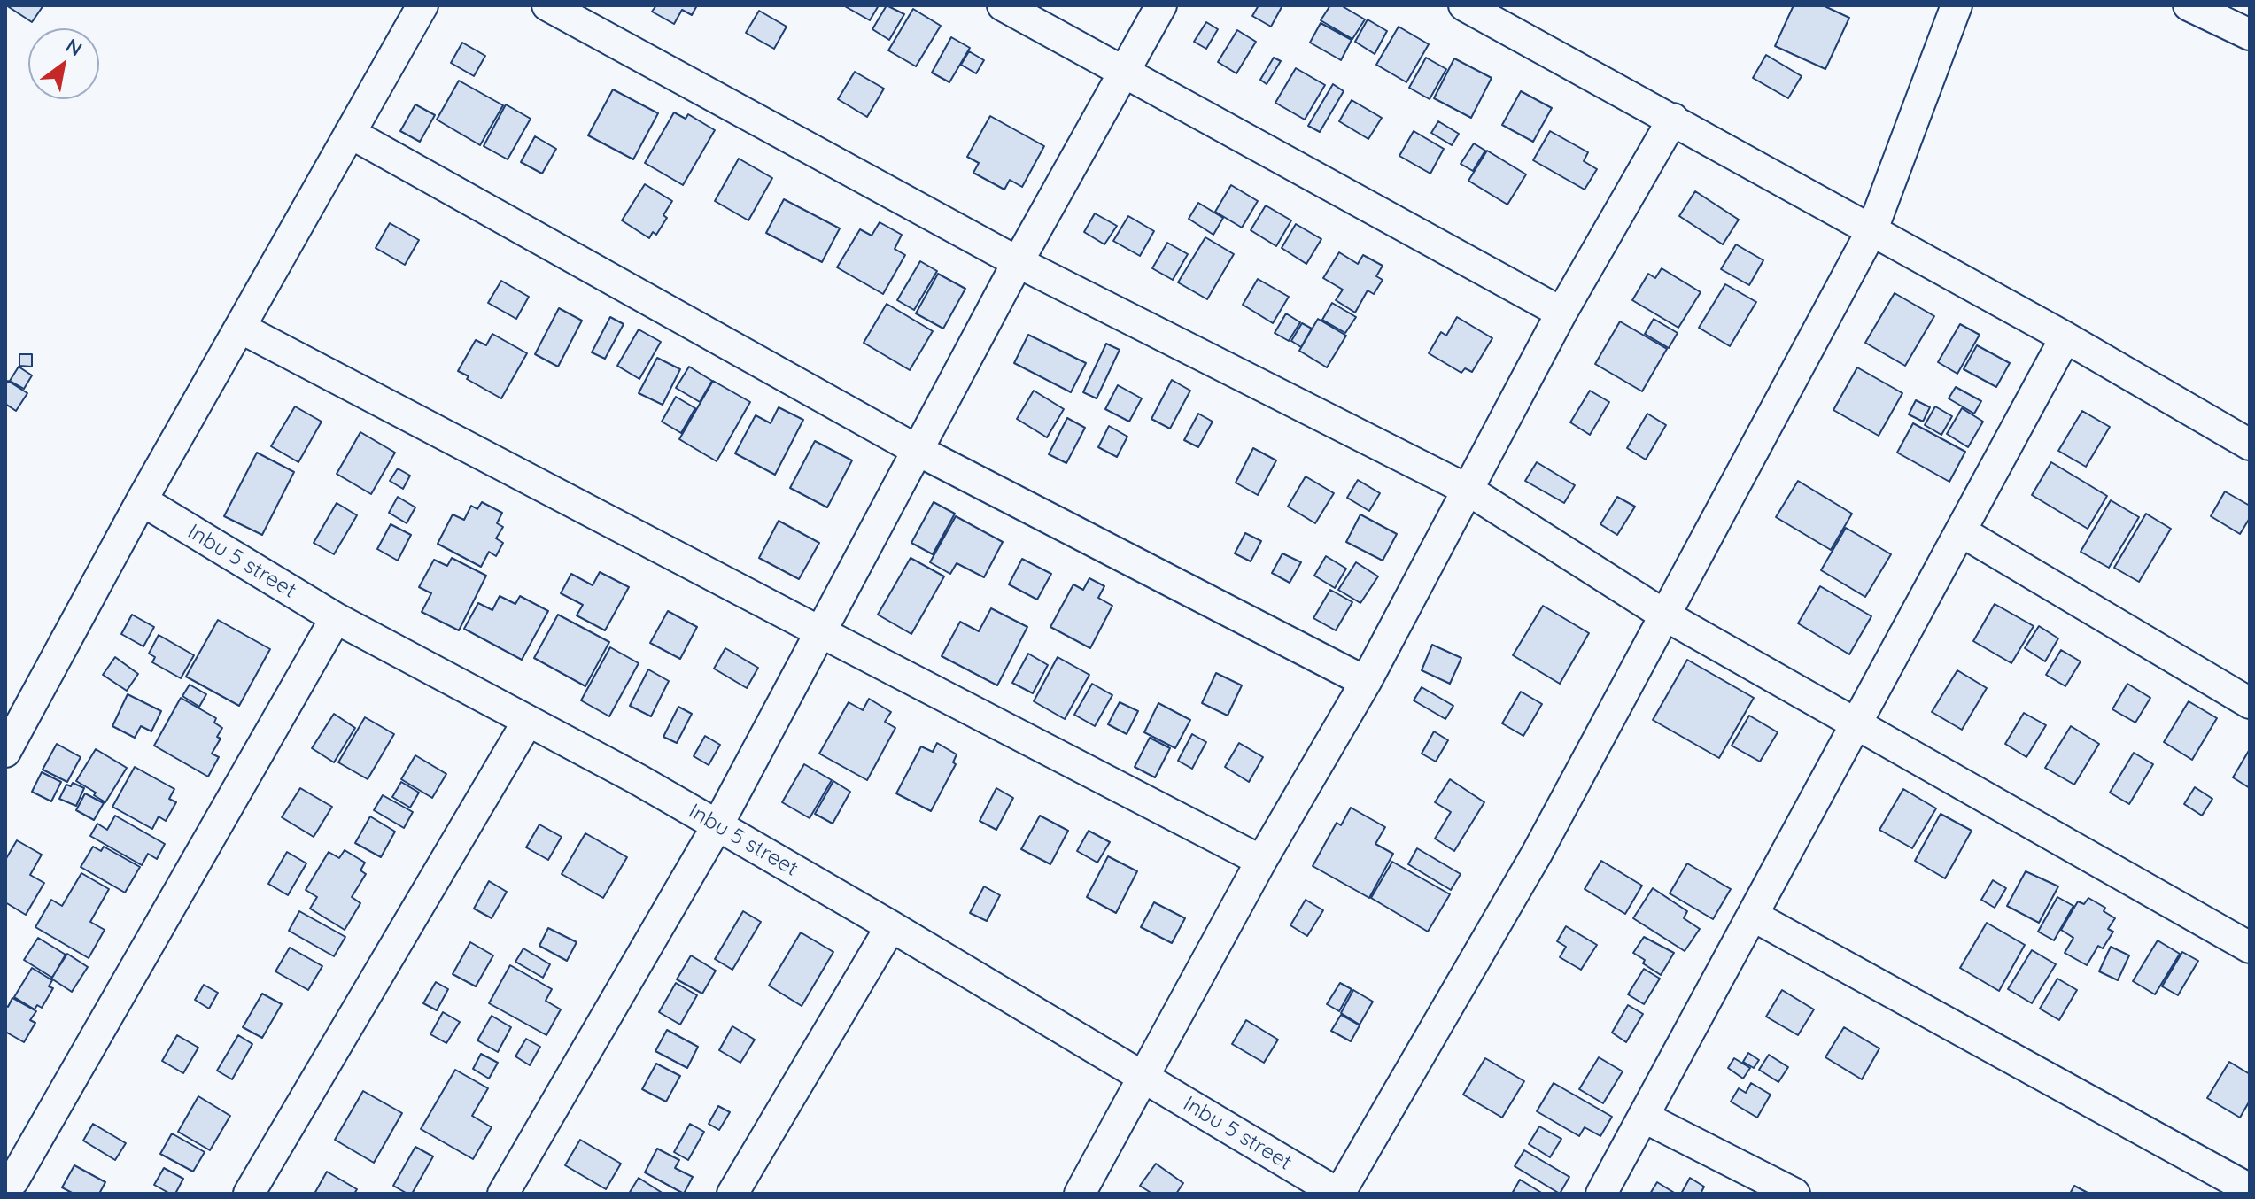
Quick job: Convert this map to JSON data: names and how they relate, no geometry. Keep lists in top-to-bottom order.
{
  "streets": {
    "street": ["Inbu 5 street"]
  },
  "north": "top right"
}
